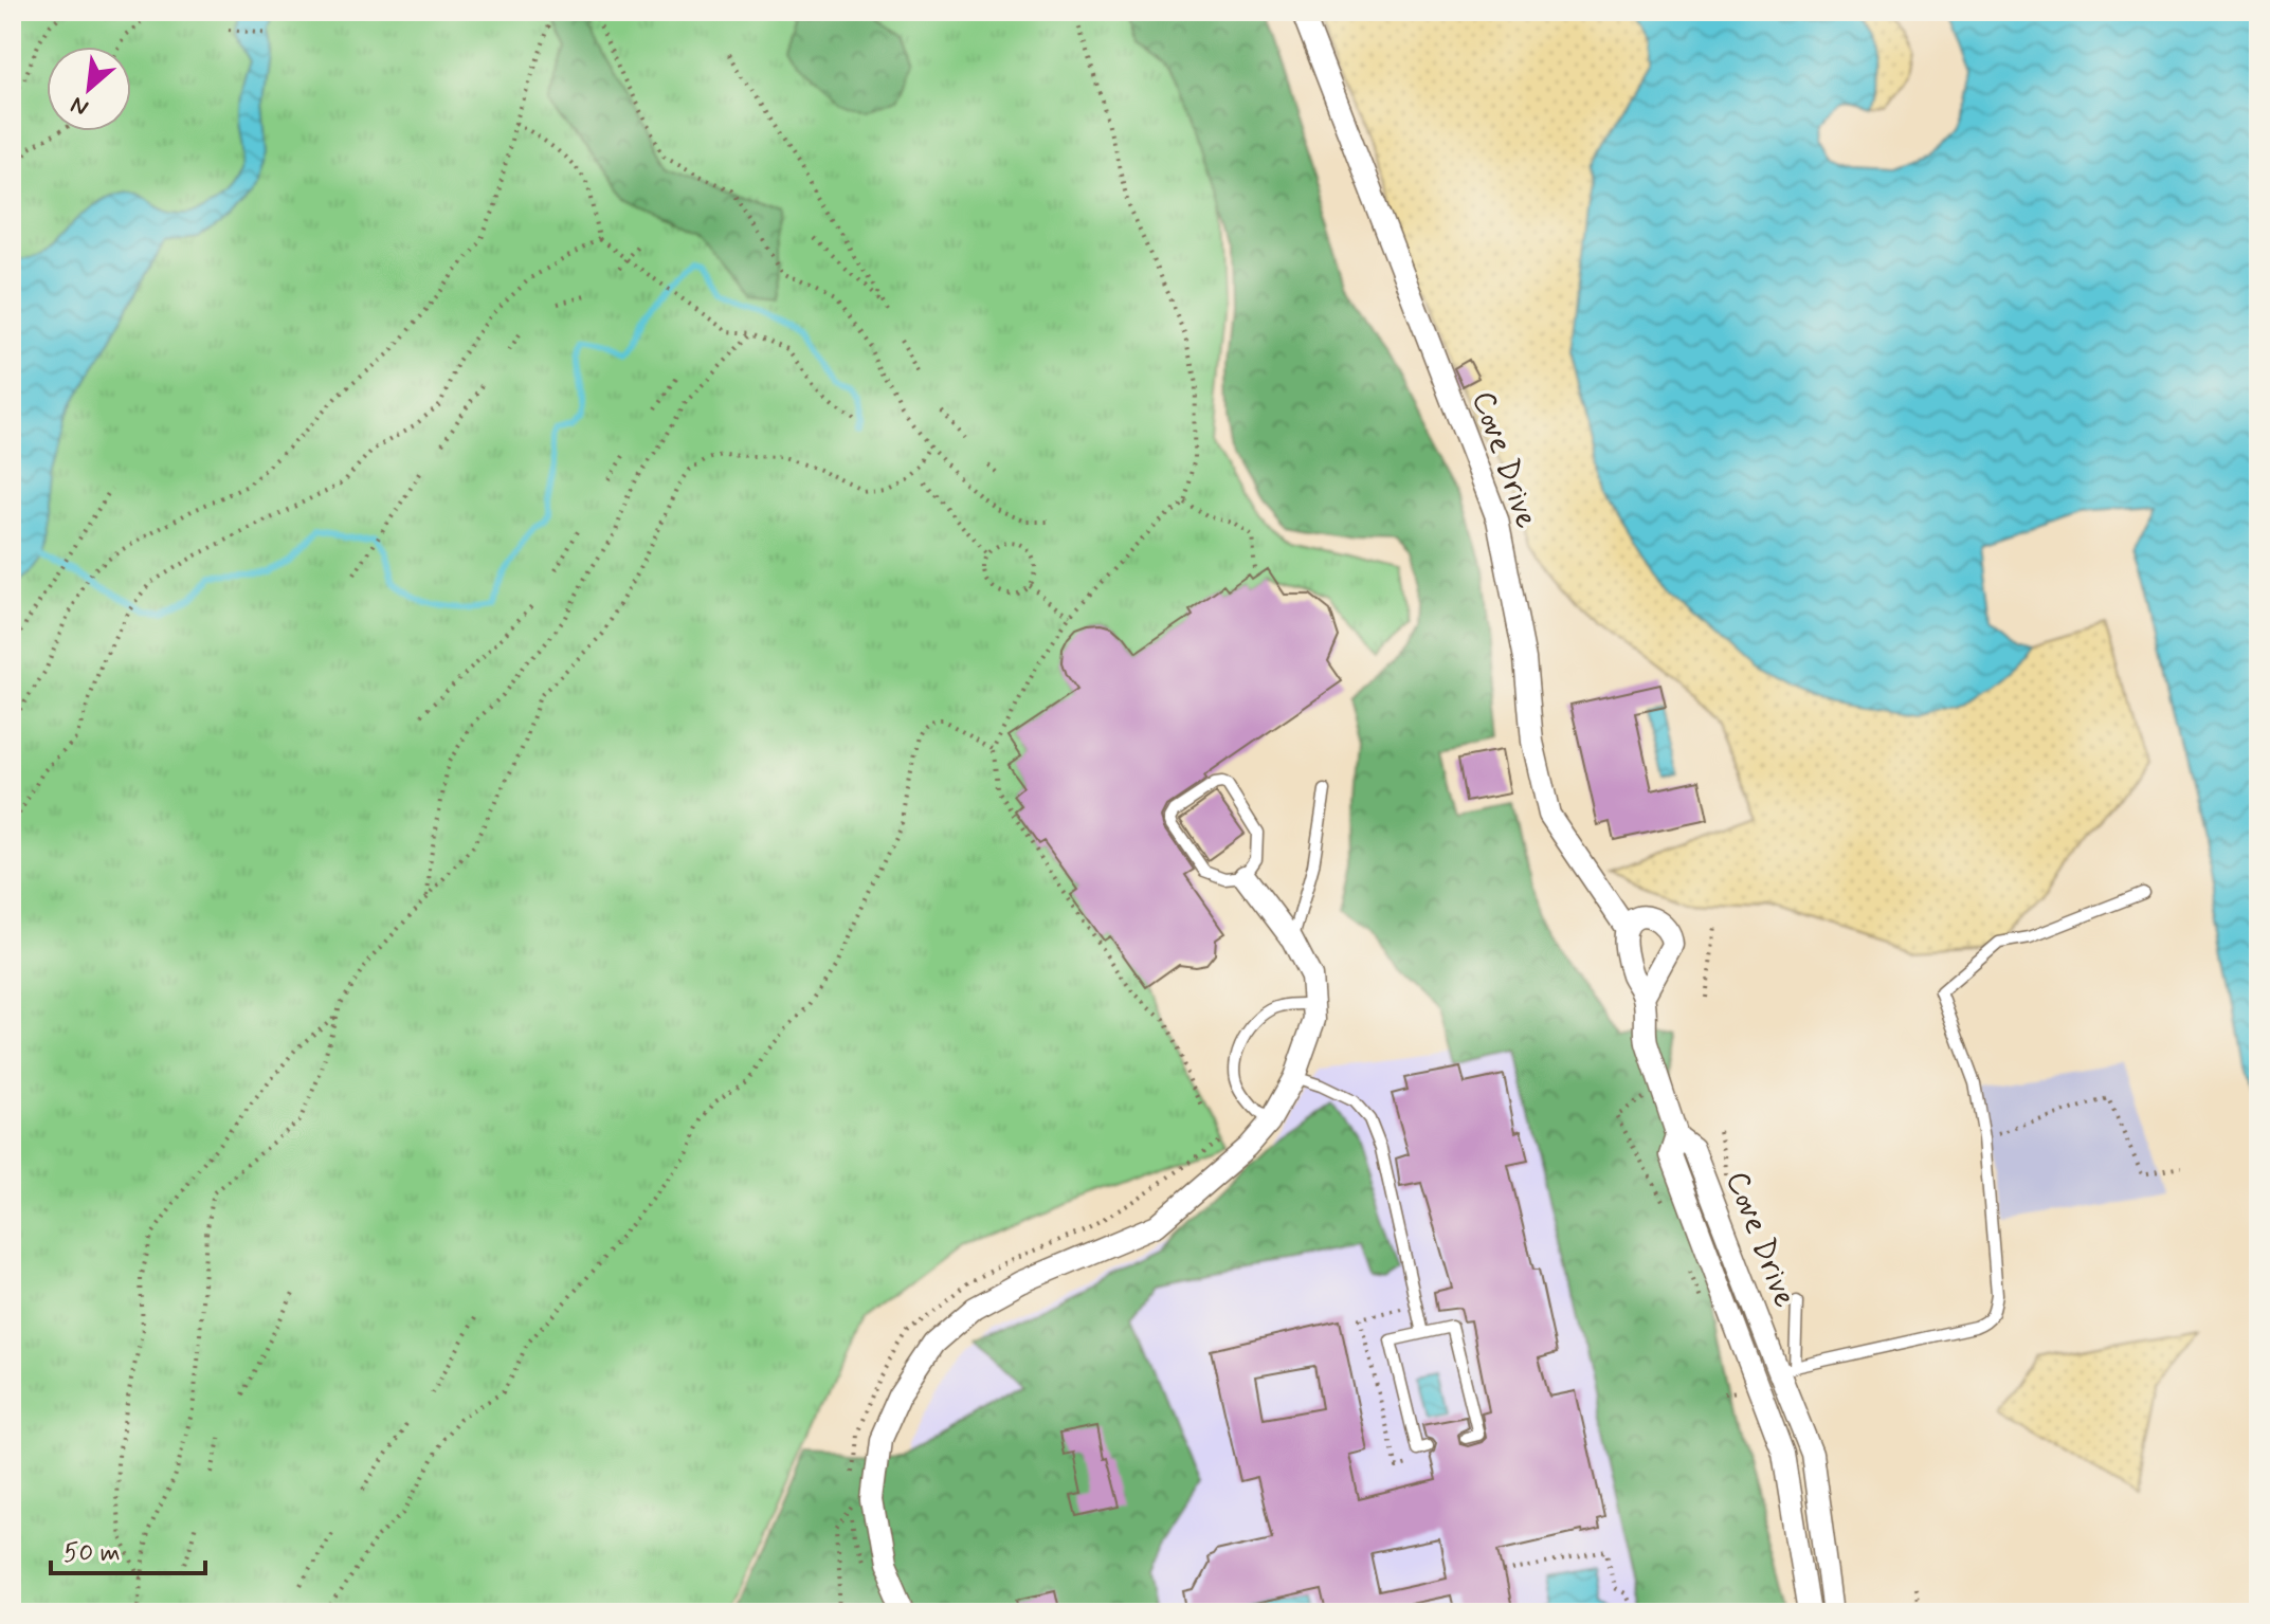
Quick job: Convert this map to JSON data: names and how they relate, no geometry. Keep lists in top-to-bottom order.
{
  "streets": {
    "street": ["Cove Drive"]
  },
  "scale_bar": "50 m",
  "north": "bottom left"
}
